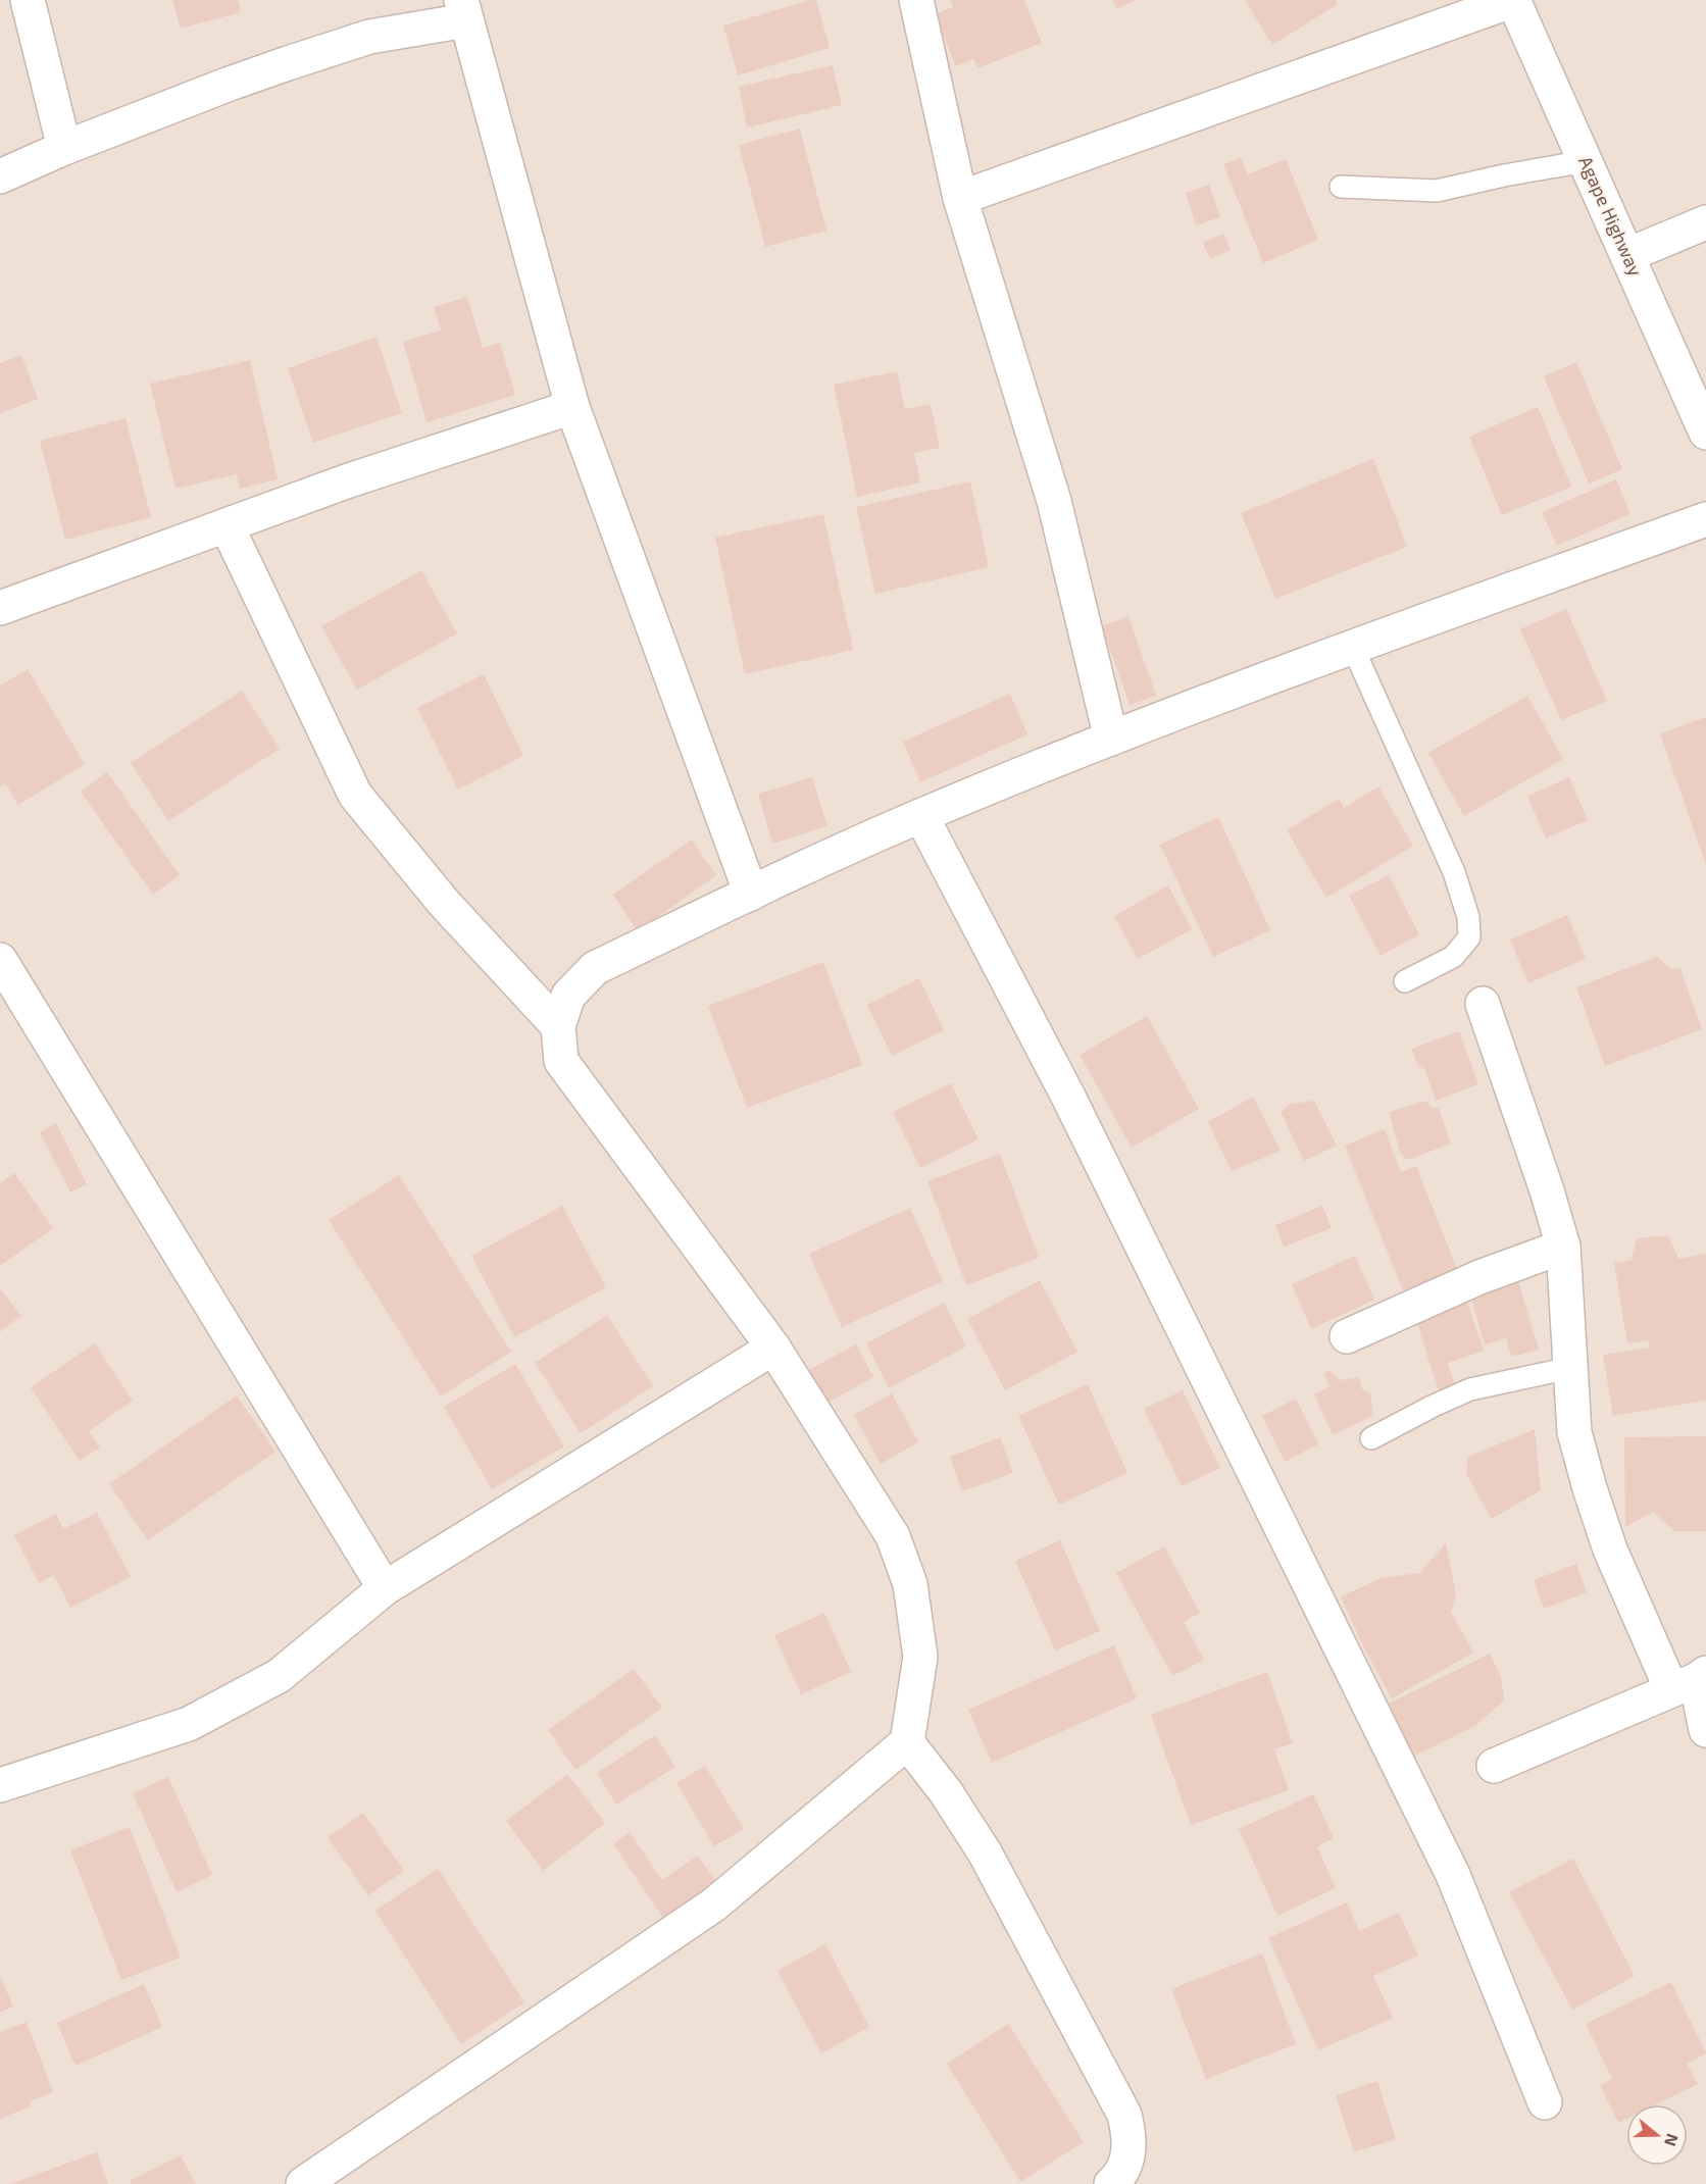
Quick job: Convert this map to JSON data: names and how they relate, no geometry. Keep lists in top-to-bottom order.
{
  "streets": {
    "street": ["Agape Highway"]
  },
  "north": "right"
}
